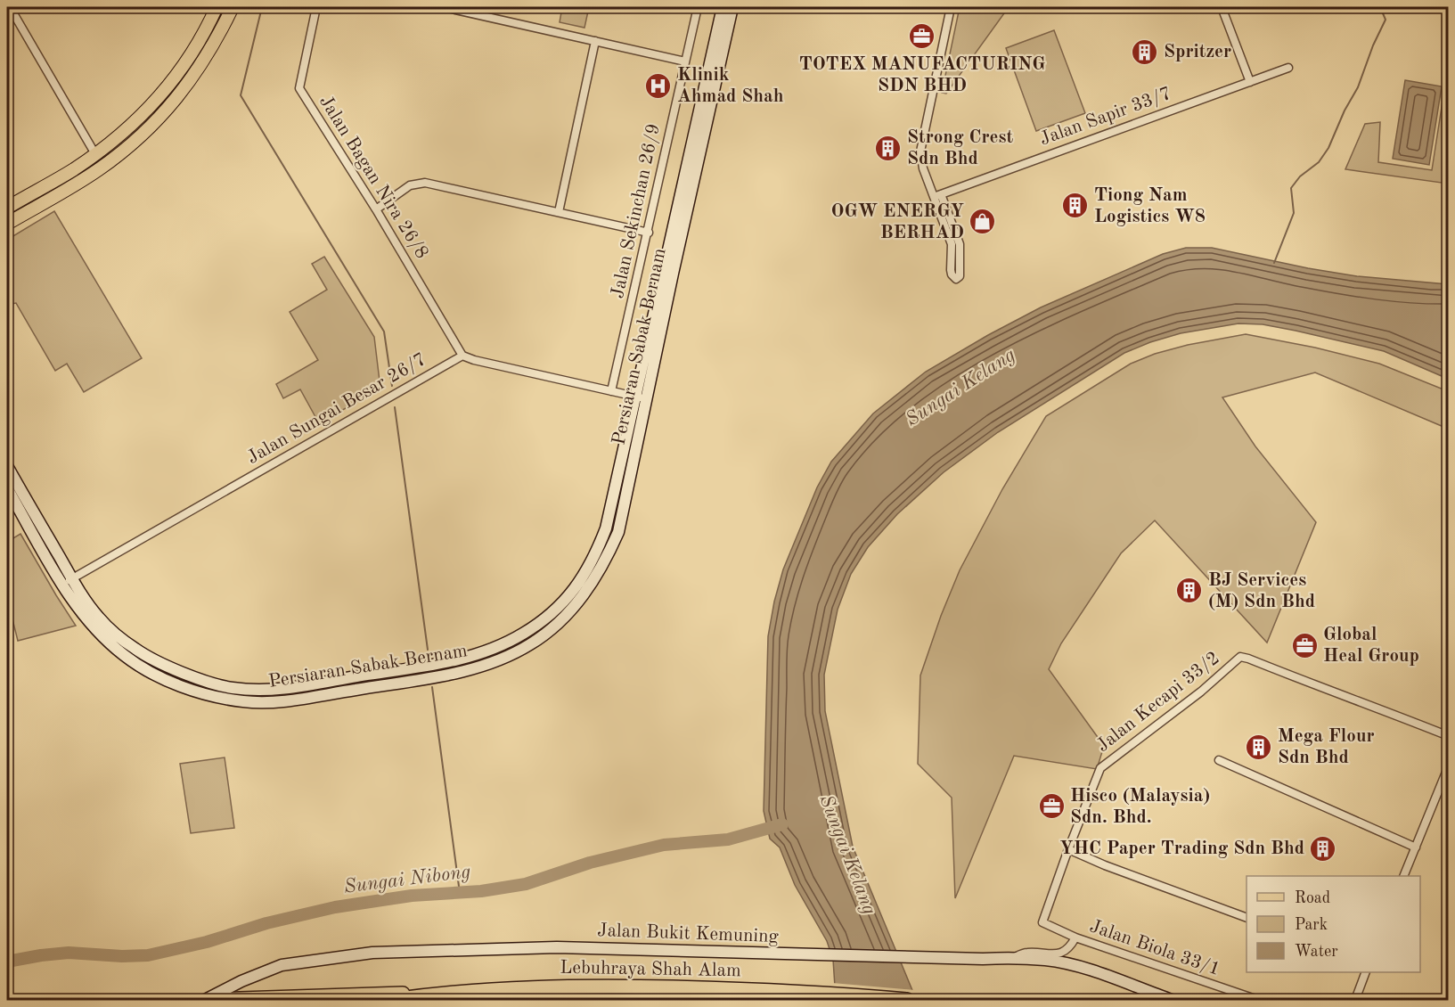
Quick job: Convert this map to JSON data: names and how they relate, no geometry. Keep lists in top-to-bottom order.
{
  "streets": {
    "highway": ["Lebuhraya Shah Alam"],
    "street": [
      "Jalan Sapir 33/7",
      "Jalan Bagan Nira 26/8",
      "Jalan Sekinchan 26/9",
      "Persiaran Sabak Bernam",
      "Jalan Sungai Besar 26/7",
      "Jalan Kecapi 33/2",
      "Jalan Bukit Kemuning",
      "Jalan Biola 33/1"
    ]
  },
  "crossings": [
    ["Jalan Bagan Nira 26/8", "Jalan Sungai Besar 26/7"],
    ["Persiaran Sabak Bernam", "Jalan Sungai Besar 26/7"],
    ["Jalan Kecapi 33/2", "Jalan Biola 33/1"]
  ],
  "water": ["Sungai Kelang", "Sungai Nibong"],
  "places": {
    "office": ["TOTEX MANUFACTURING SDN BHD", "Global Heal Group", "Hisco (Malaysia) Sdn. Bhd."],
    "building": [
      "Spritzer",
      "Strong Crest Sdn Bhd",
      "Tiong Nam Logistics W8",
      "BJ Services (M) Sdn Bhd",
      "Mega Flour Sdn Bhd",
      "YHC Paper Trading Sdn Bhd"
    ],
    "hospital": ["Klinik Ahmad Shah"],
    "shop": ["OGW ENERGY BERHAD"]
  },
  "legend": ["Road", "Park", "Water"]
}
